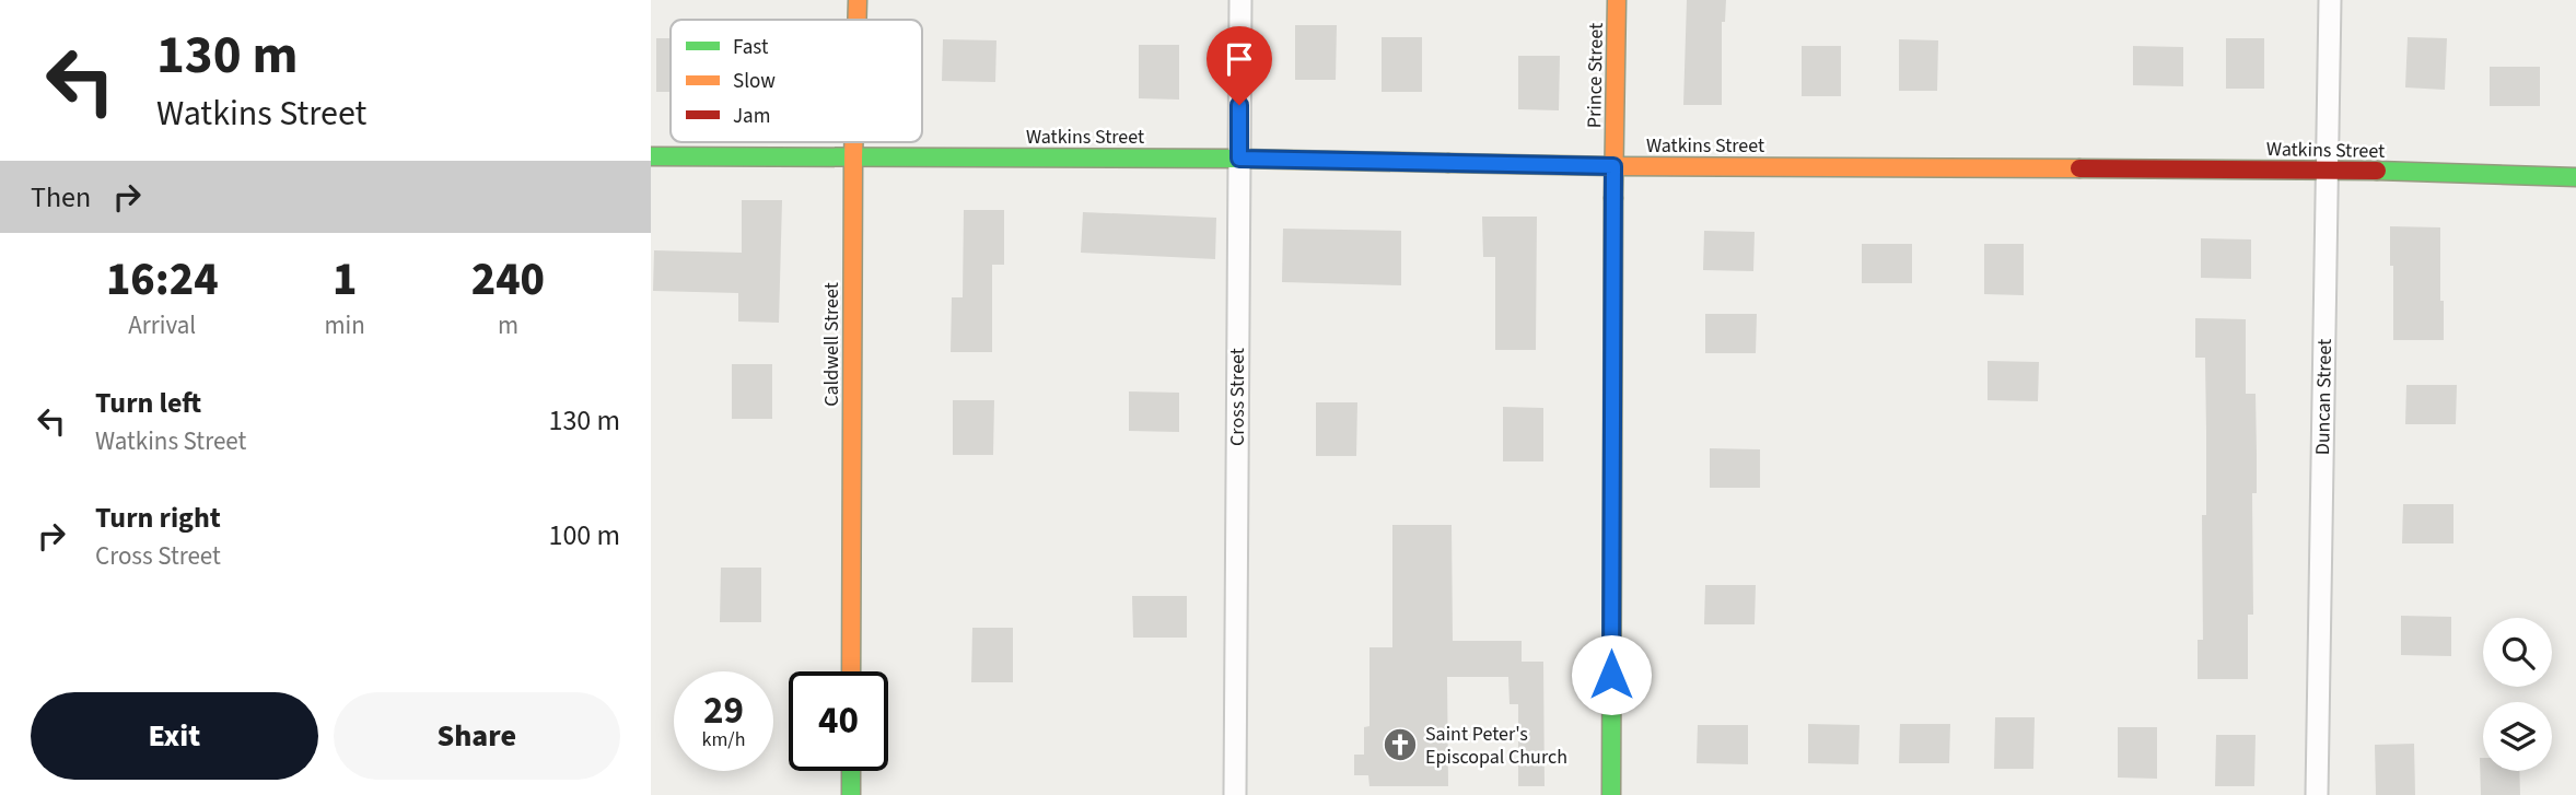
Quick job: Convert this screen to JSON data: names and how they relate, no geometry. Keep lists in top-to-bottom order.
{
  "streets": {
    "street": [
      "Prince Street",
      "Watkins Street",
      "Caldwell Street",
      "Cross Street",
      "Duncan Street"
    ]
  },
  "crossings": [
    ["Prince Street", "Watkins Street"],
    ["Watkins Street", "Caldwell Street"],
    ["Watkins Street", "Cross Street"],
    ["Watkins Street", "Duncan Street"]
  ],
  "places": {
    "church": ["Saint Peter's Episcopal Church"]
  },
  "legend": ["Fast", "Slow", "Jam"],
  "page": {
    "turn": ["130 m", "Watkins Street"],
    "then": "Then",
    "eta": [
      "16:24",
      "Arrival",
      "1",
      "min",
      "240",
      "m"
    ],
    "list": [
      {
        "name": "Turn left",
        "note": "Watkins Street",
        "value": "130 m"
      },
      {
        "name": "Turn right",
        "note": "Cross Street",
        "value": "100 m"
      }
    ],
    "speed": "29 km/h",
    "limit": "40",
    "buttons": ["Exit", "Share"]
  }
}
